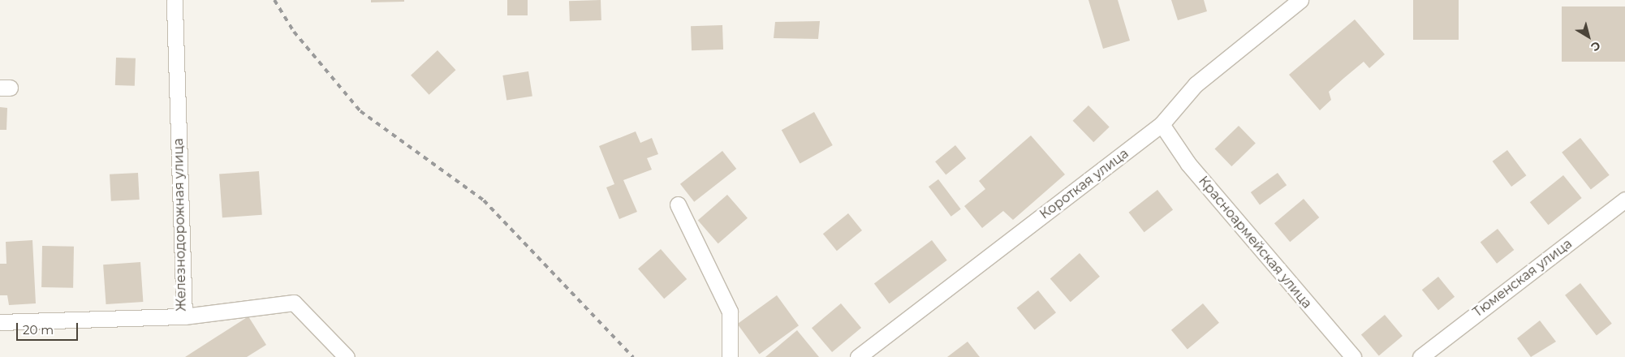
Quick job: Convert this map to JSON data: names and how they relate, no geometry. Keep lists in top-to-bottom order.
{
  "streets": {
    "street": [
      "Короткая улица",
      "Железнодорожная улица",
      "Красноармейская улица",
      "Тюменская улица"
    ]
  },
  "crossings": [
    ["Короткая улица", "Красноармейская улица"]
  ],
  "scale_bar": "20 m",
  "north": "bottom right"
}
